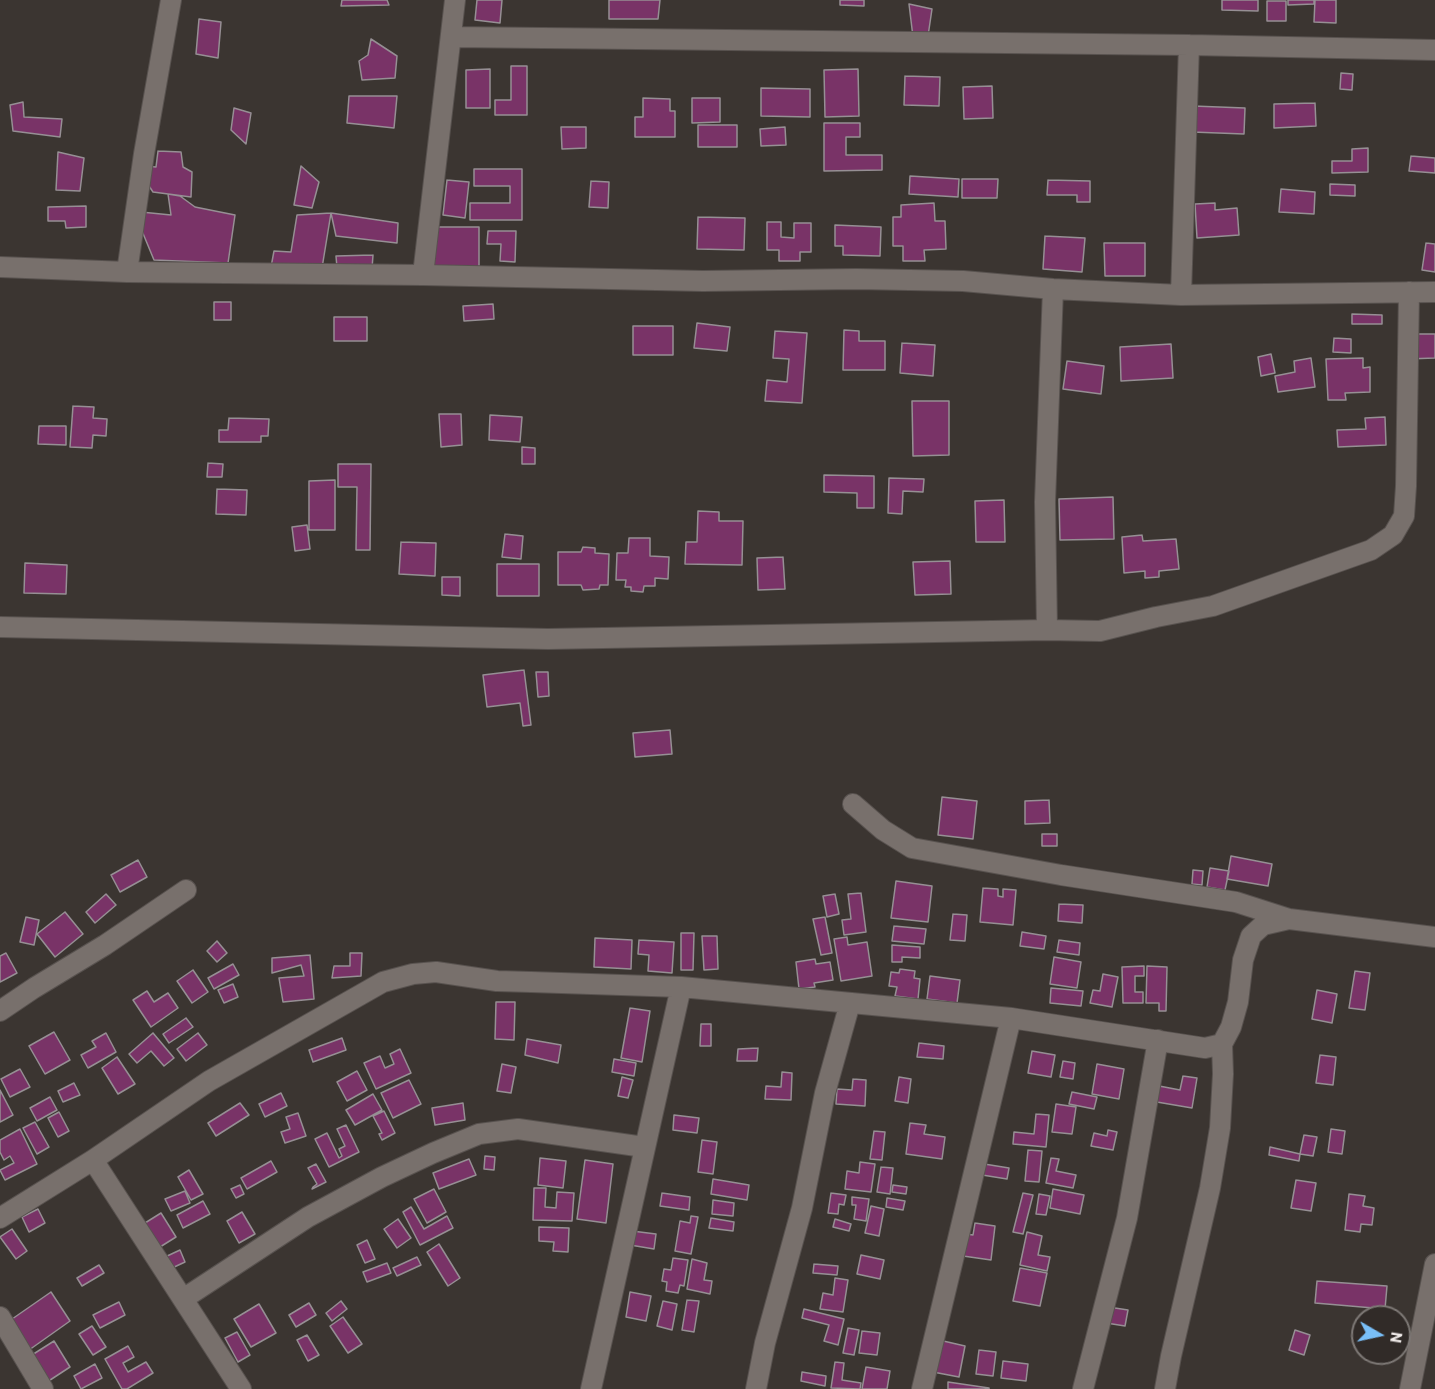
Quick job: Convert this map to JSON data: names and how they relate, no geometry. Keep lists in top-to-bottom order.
{
  "north": "right"
}
